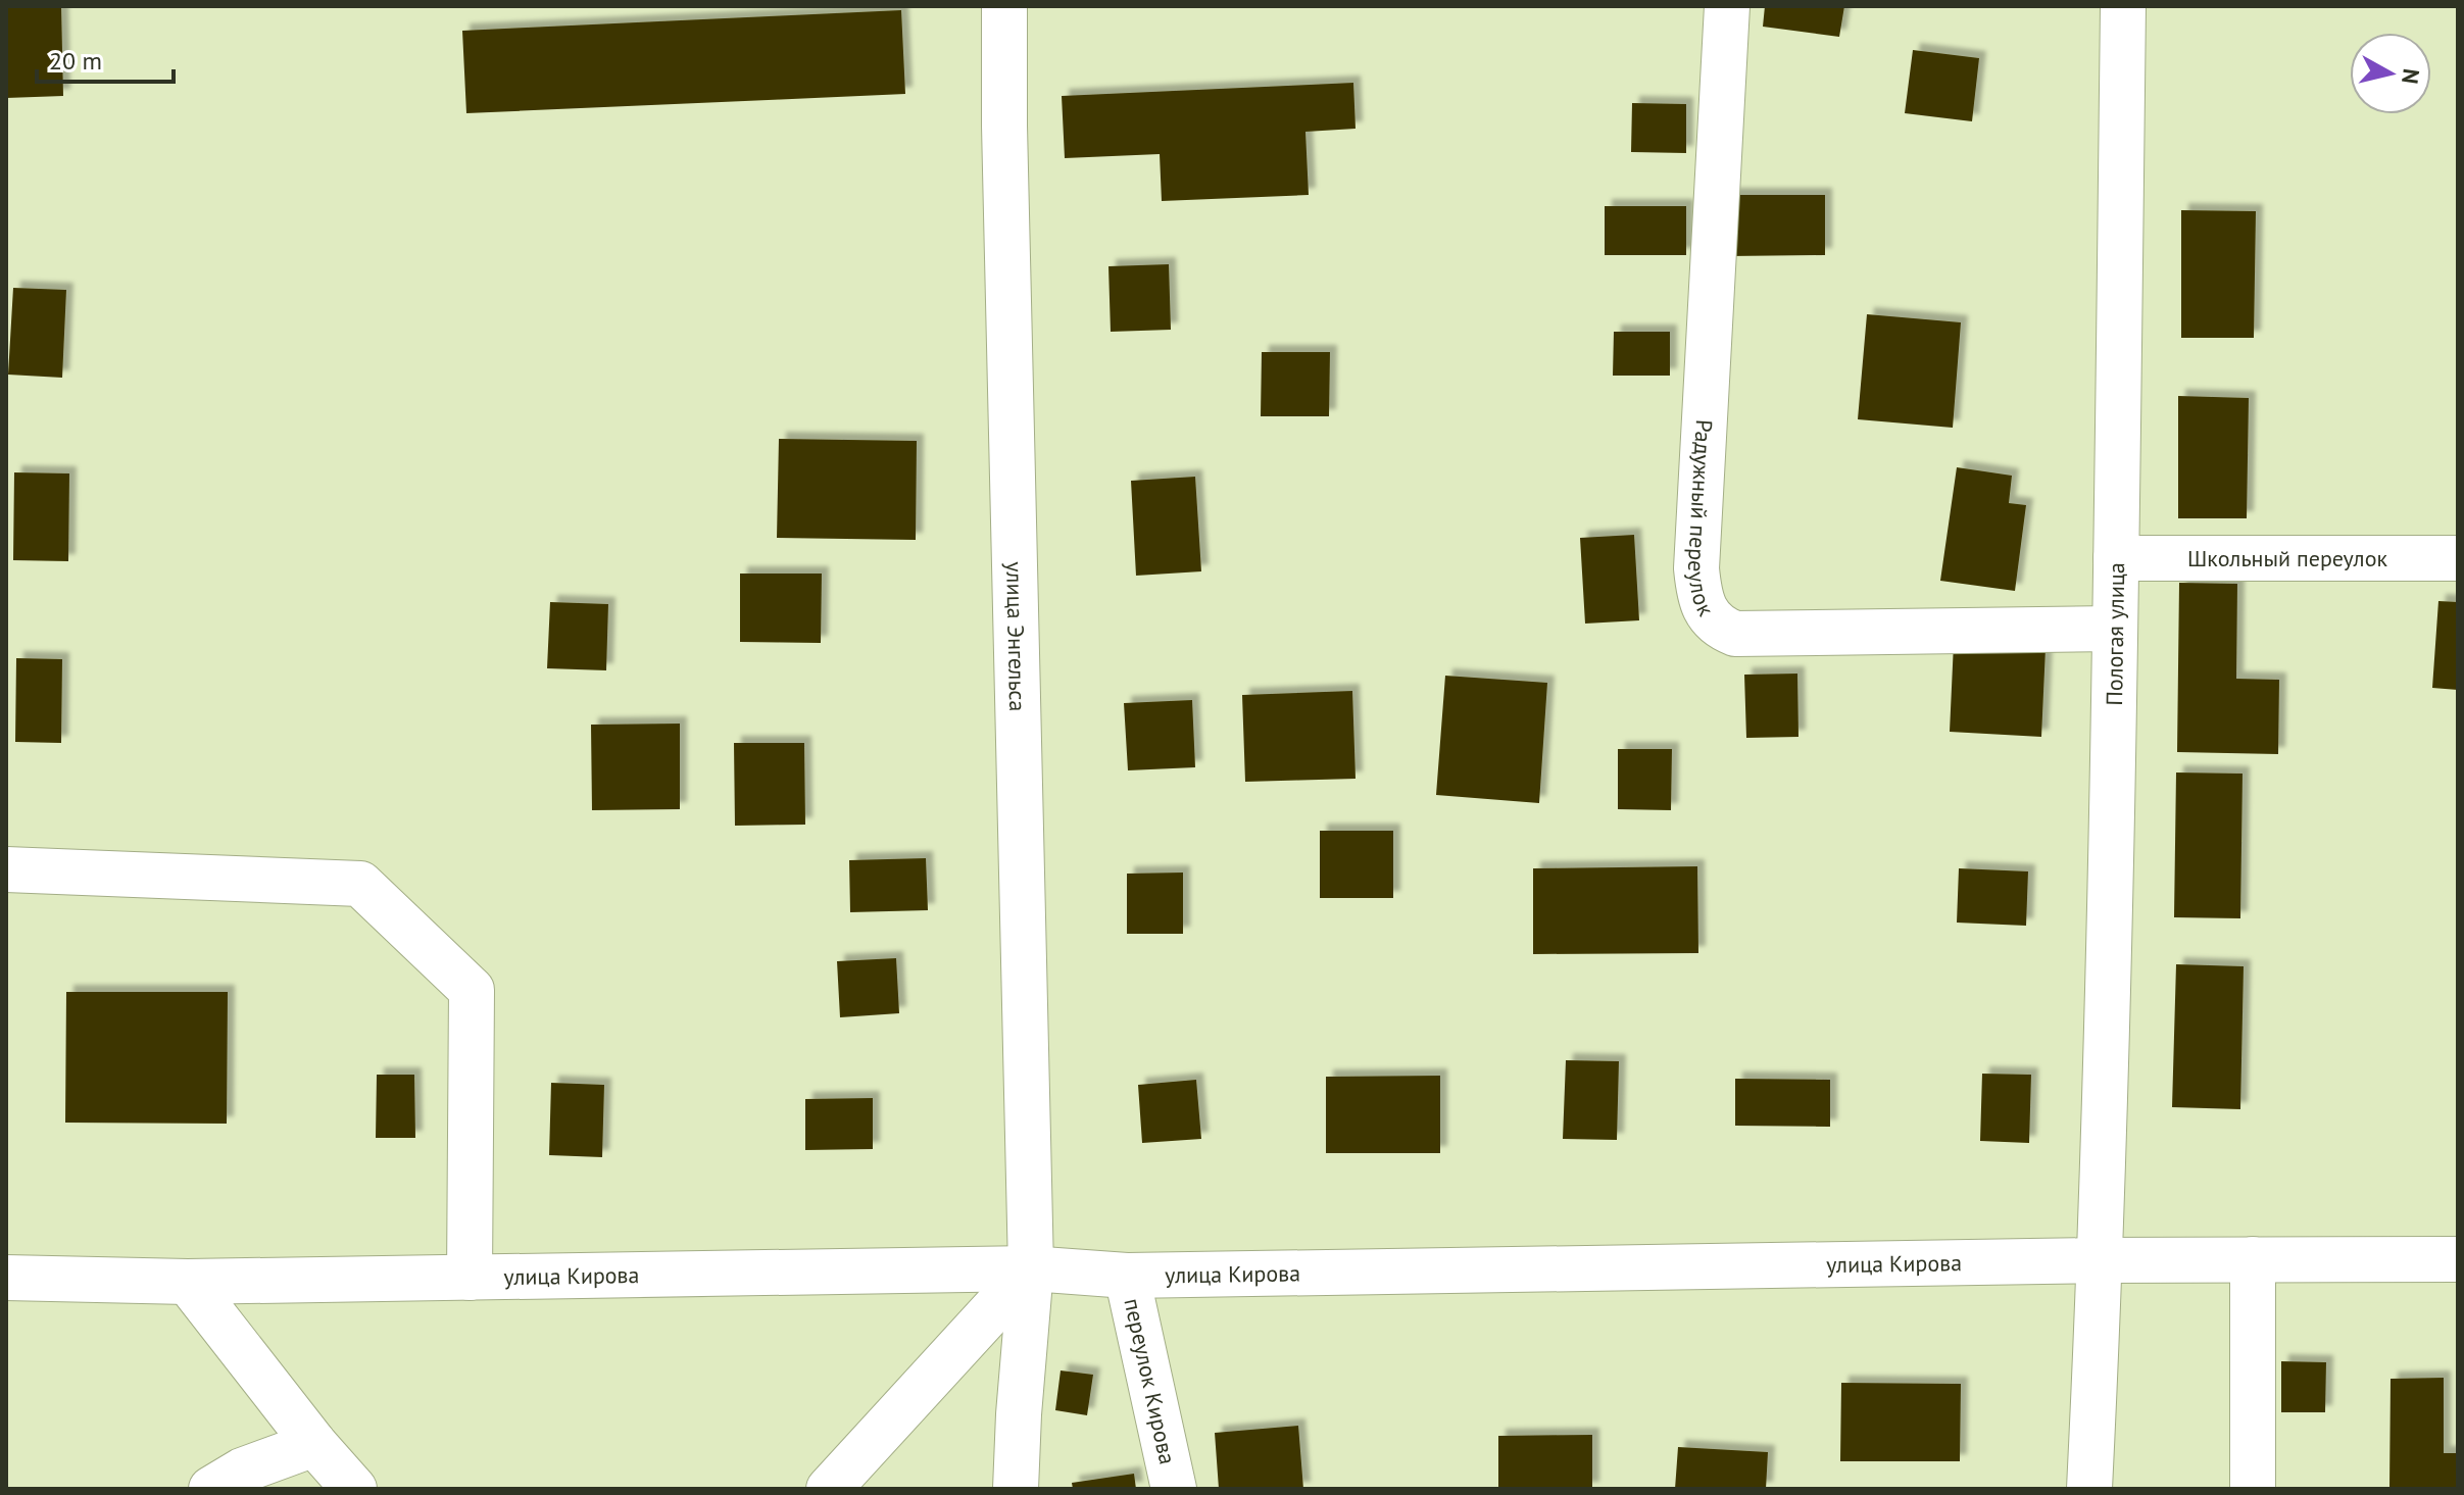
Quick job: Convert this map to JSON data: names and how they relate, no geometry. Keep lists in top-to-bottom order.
{
  "streets": {
    "main road": [
      "Радужный переулок",
      "Школьный переулок",
      "Пологая улица",
      "улица Энгельса",
      "улица Кирова",
      "переулок Кирова"
    ]
  },
  "crossings": [
    ["Радужный переулок", "Пологая улица"],
    ["Школьный переулок", "Пологая улица"],
    ["Пологая улица", "улица Кирова"],
    ["улица Энгельса", "улица Кирова"],
    ["улица Кирова", "переулок Кирова"]
  ],
  "scale_bar": "20 m",
  "north": "right"
}
